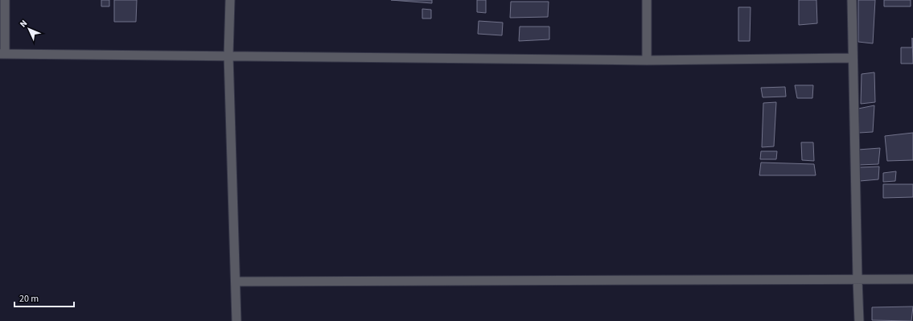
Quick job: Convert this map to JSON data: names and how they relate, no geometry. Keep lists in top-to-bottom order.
{
  "scale_bar": "20 m",
  "north": "top left"
}
